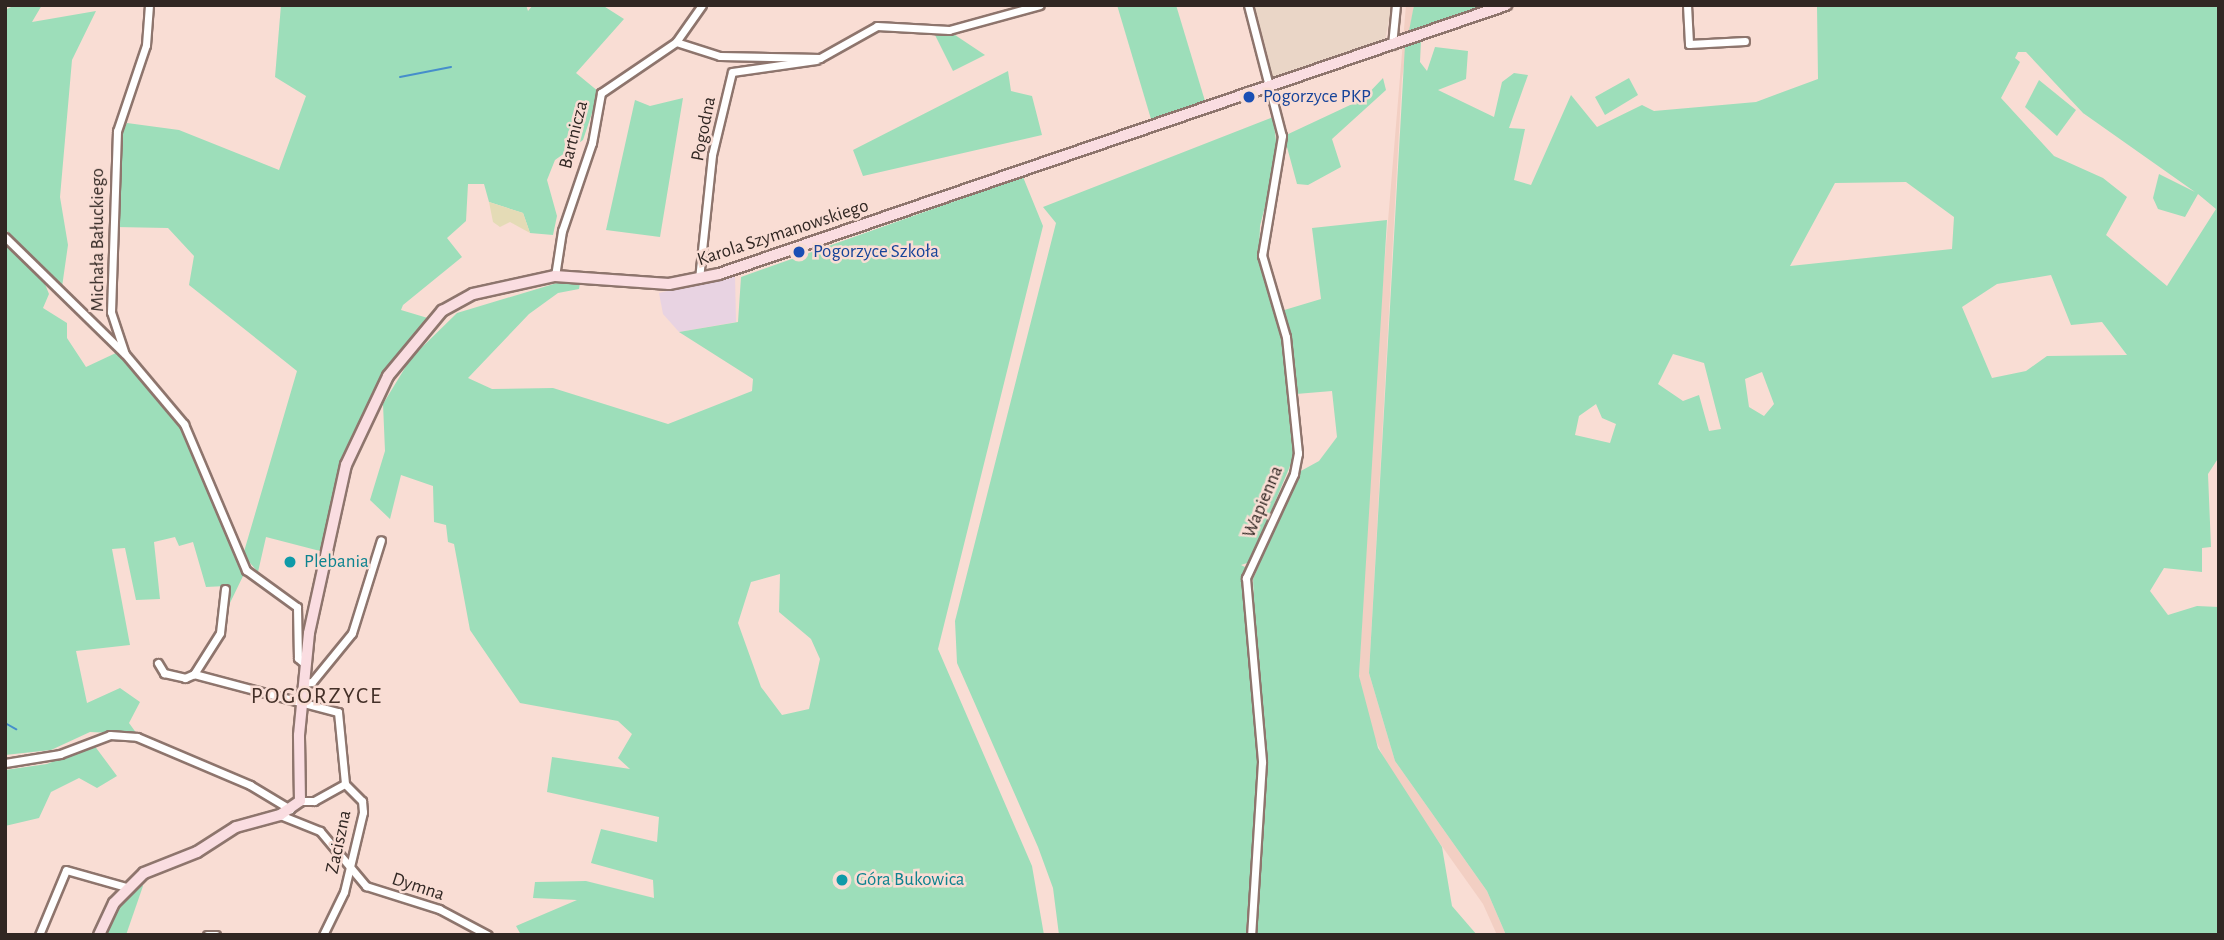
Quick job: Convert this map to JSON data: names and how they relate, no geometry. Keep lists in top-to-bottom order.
{
  "streets": {
    "street": [
      "Pogodna",
      "Bartnicza",
      "Karola Szymanowskiego",
      "Michała Bałuckiego",
      "Wapienna",
      "Zaciszna",
      "Dymna"
    ]
  },
  "crossings": [
    ["Pogodna", "Karola Szymanowskiego"],
    ["Bartnicza", "Karola Szymanowskiego"],
    ["Karola Szymanowskiego", "Michała Bałuckiego"],
    ["Karola Szymanowskiego", "Wapienna"],
    ["Karola Szymanowskiego", "Zaciszna"],
    ["Zaciszna", "Dymna"]
  ],
  "districts": ["POGORZYCE"],
  "places": [
    "Pogorzyce PKP",
    "Pogorzyce Szkoła",
    "Plebania",
    "Góra Bukowica"
  ]
}
